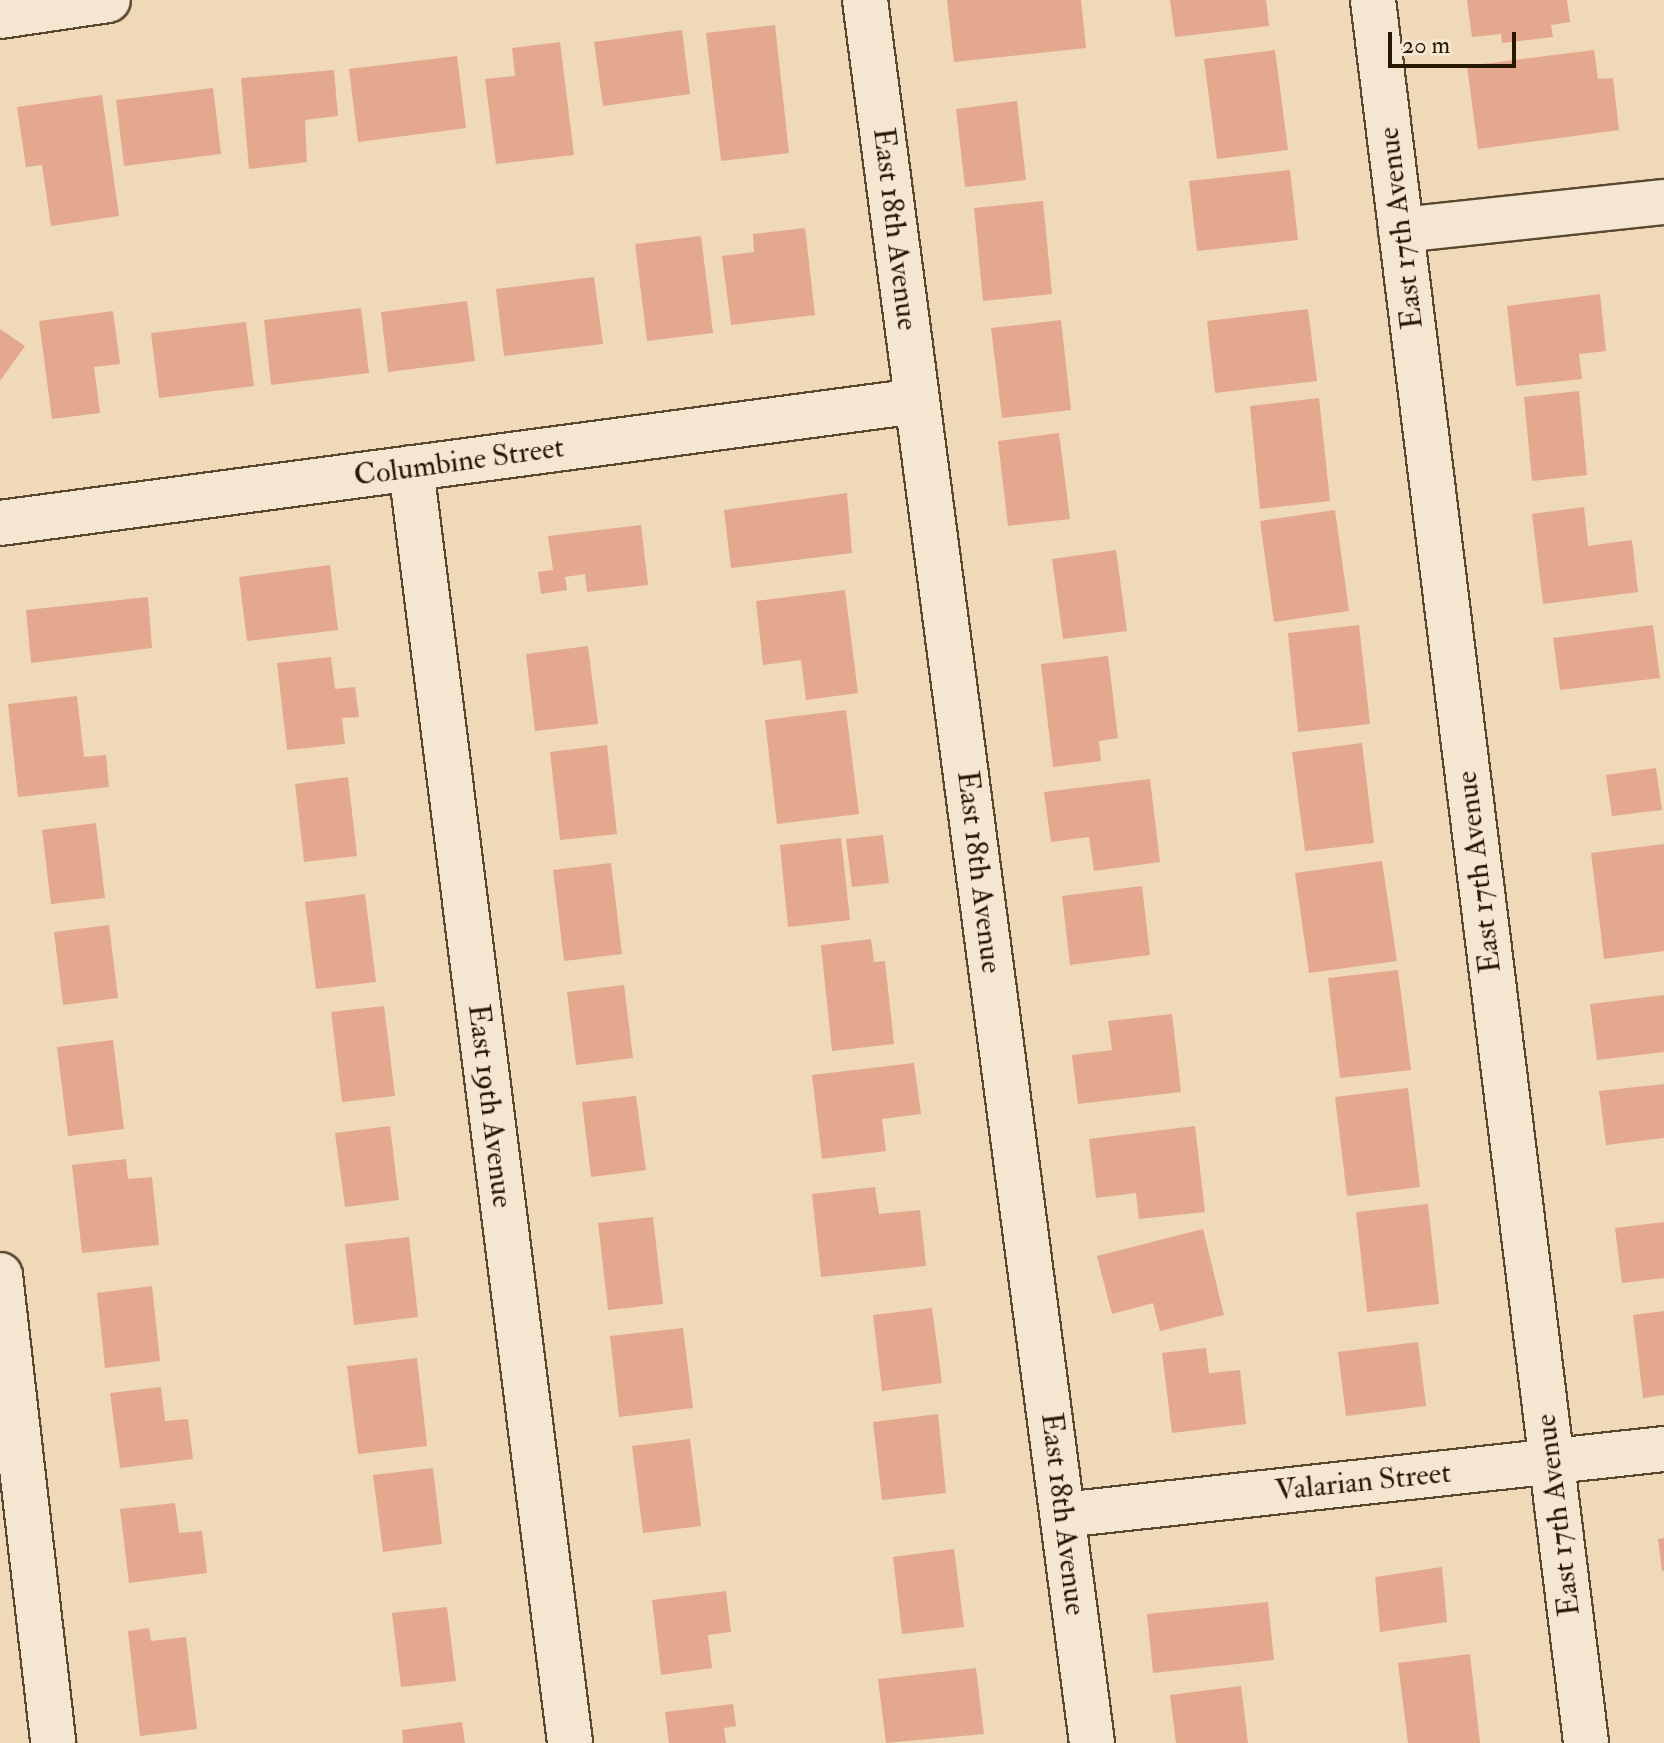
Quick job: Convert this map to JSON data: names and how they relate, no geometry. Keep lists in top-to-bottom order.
{
  "streets": {
    "street": [
      "East 17th Avenue",
      "East 18th Avenue",
      "Columbine Street",
      "East 19th Avenue",
      "Valarian Street"
    ]
  },
  "crossings": [
    ["East 17th Avenue", "Valarian Street"],
    ["East 18th Avenue", "Columbine Street"],
    ["East 18th Avenue", "Valarian Street"],
    ["Columbine Street", "East 19th Avenue"]
  ],
  "scale_bar": "20 m"
}
